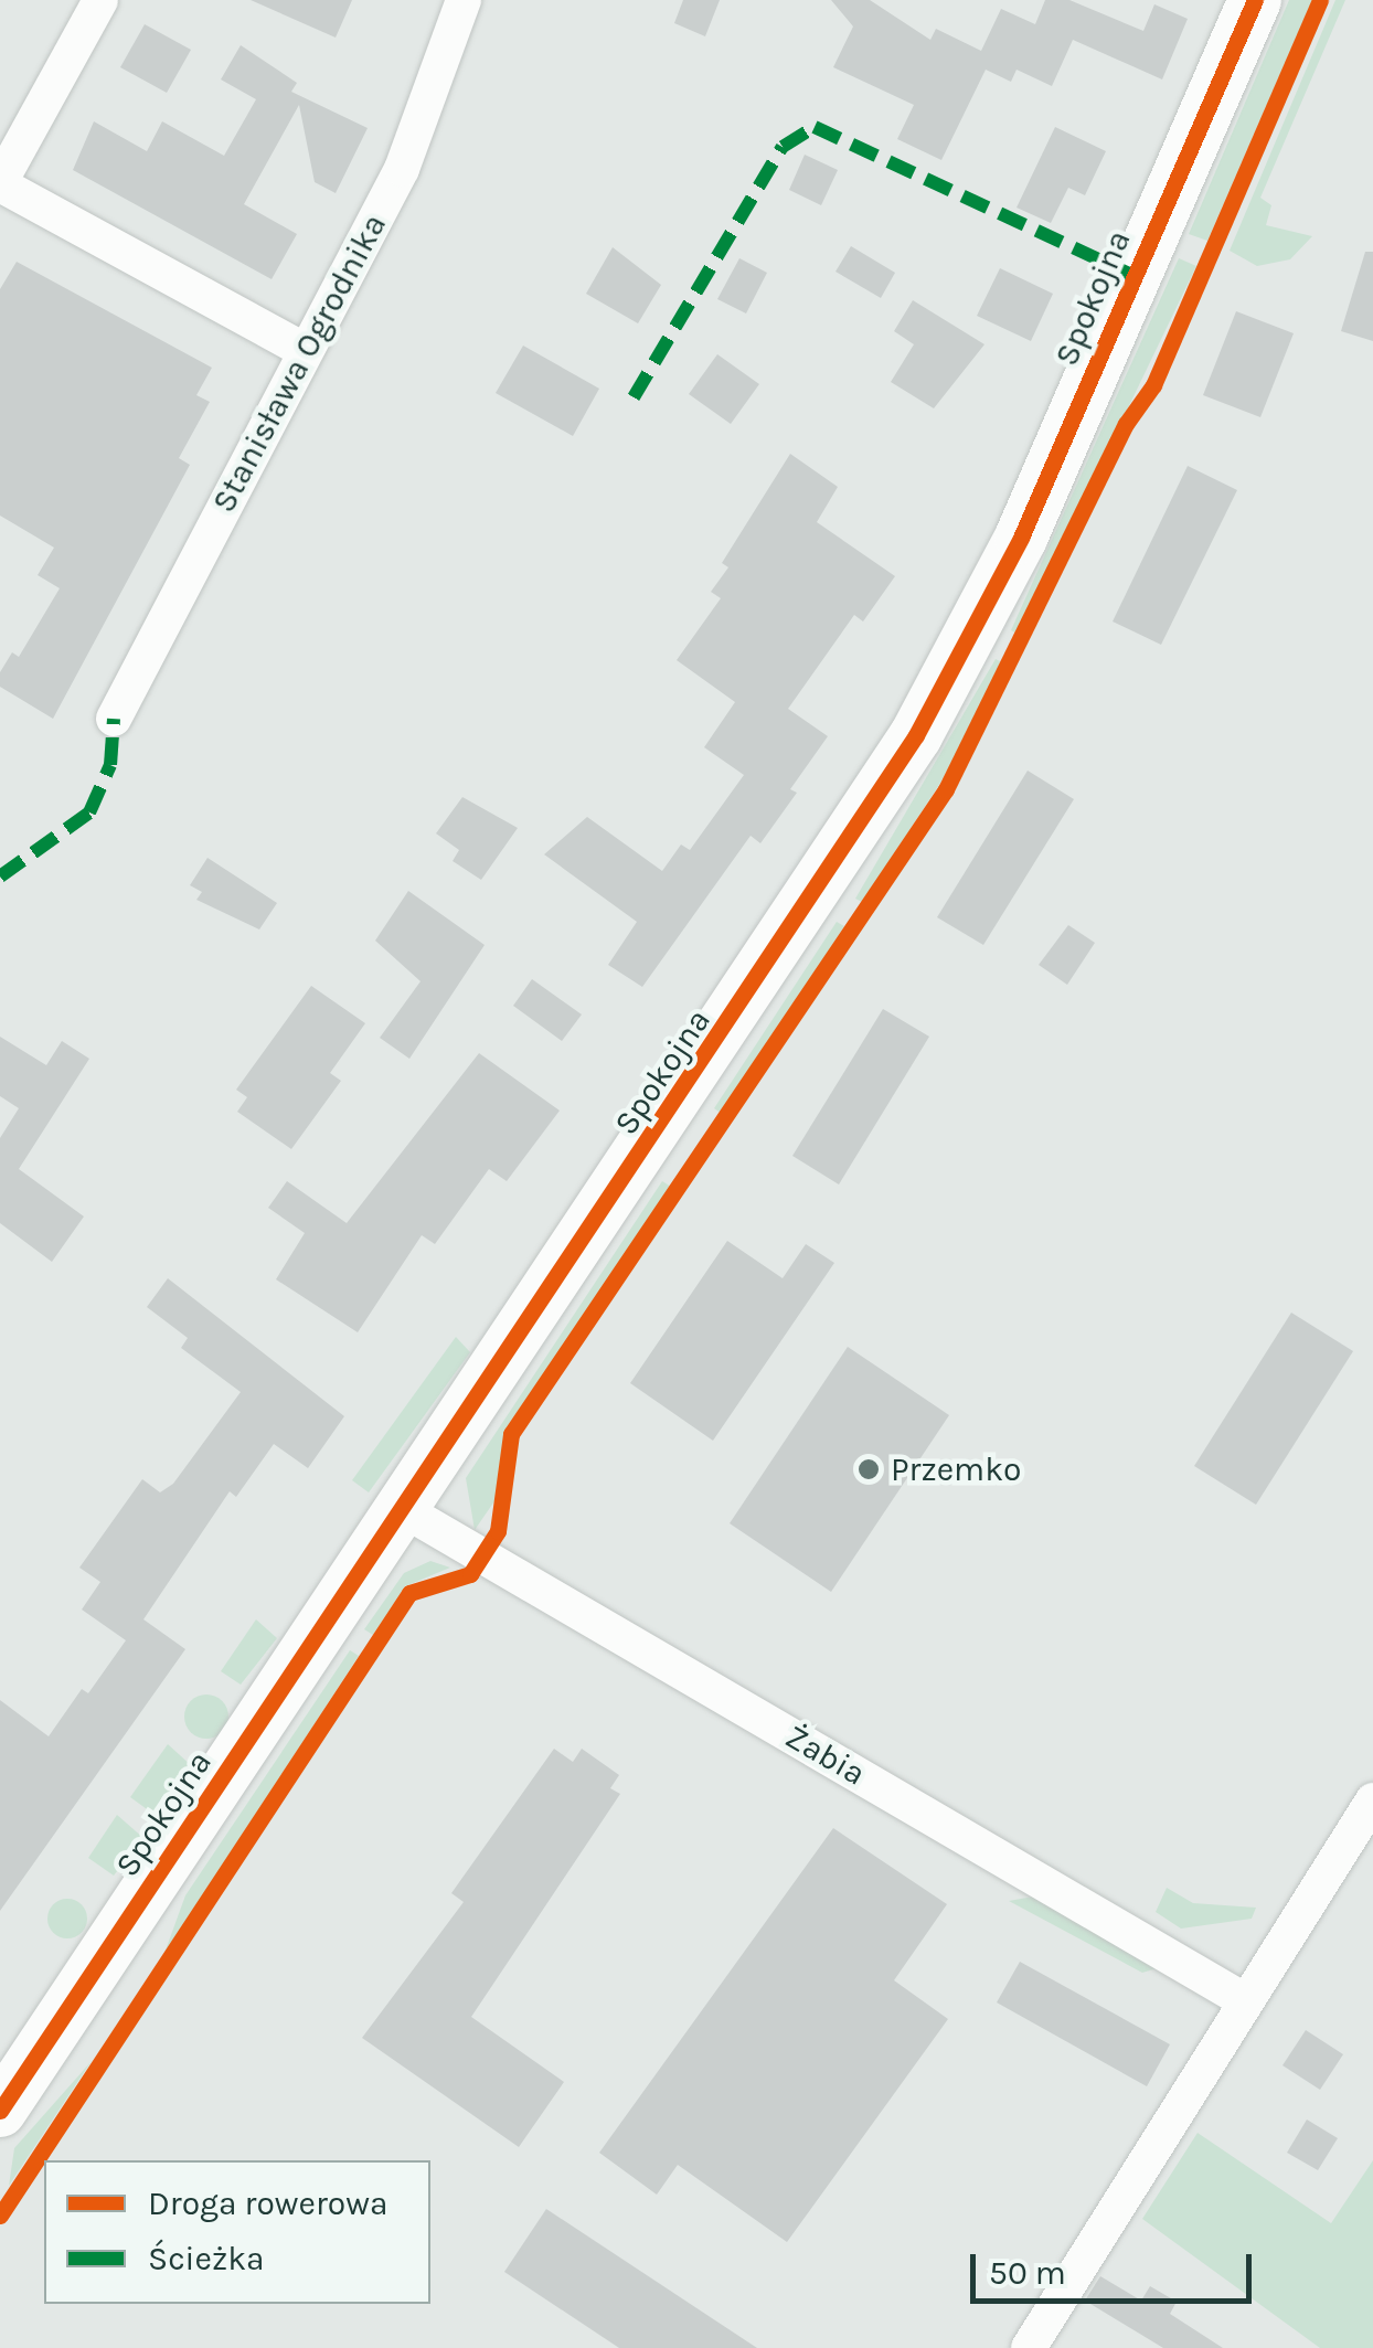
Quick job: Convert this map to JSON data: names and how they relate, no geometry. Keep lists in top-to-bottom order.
{
  "streets": {
    "street": ["Spokojna", "Stanisława Ogrodnika", "Żabia"]
  },
  "crossings": [
    ["Spokojna", "Żabia"]
  ],
  "places": ["Przemko"],
  "legend": ["Droga rowerowa", "Ścieżka"],
  "scale_bar": "50 m"
}
